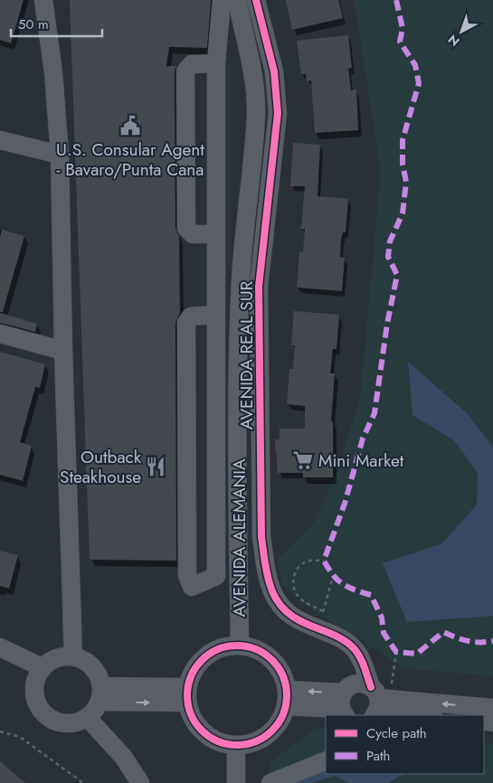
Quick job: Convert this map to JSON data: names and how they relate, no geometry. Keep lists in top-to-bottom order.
{
  "streets": {
    "street": ["AVENIDA REAL SUR", "AVENIDA ALEMANIA"]
  },
  "places": {
    "public building": ["U.S. Consular Agent - Bavaro/Punta Cana"],
    "supermarket": ["Mini Market"],
    "restaurant": ["Outback Steakhouse"]
  },
  "legend": ["Cycle path", "Path"],
  "scale_bar": "50 m",
  "north": "bottom left"
}
